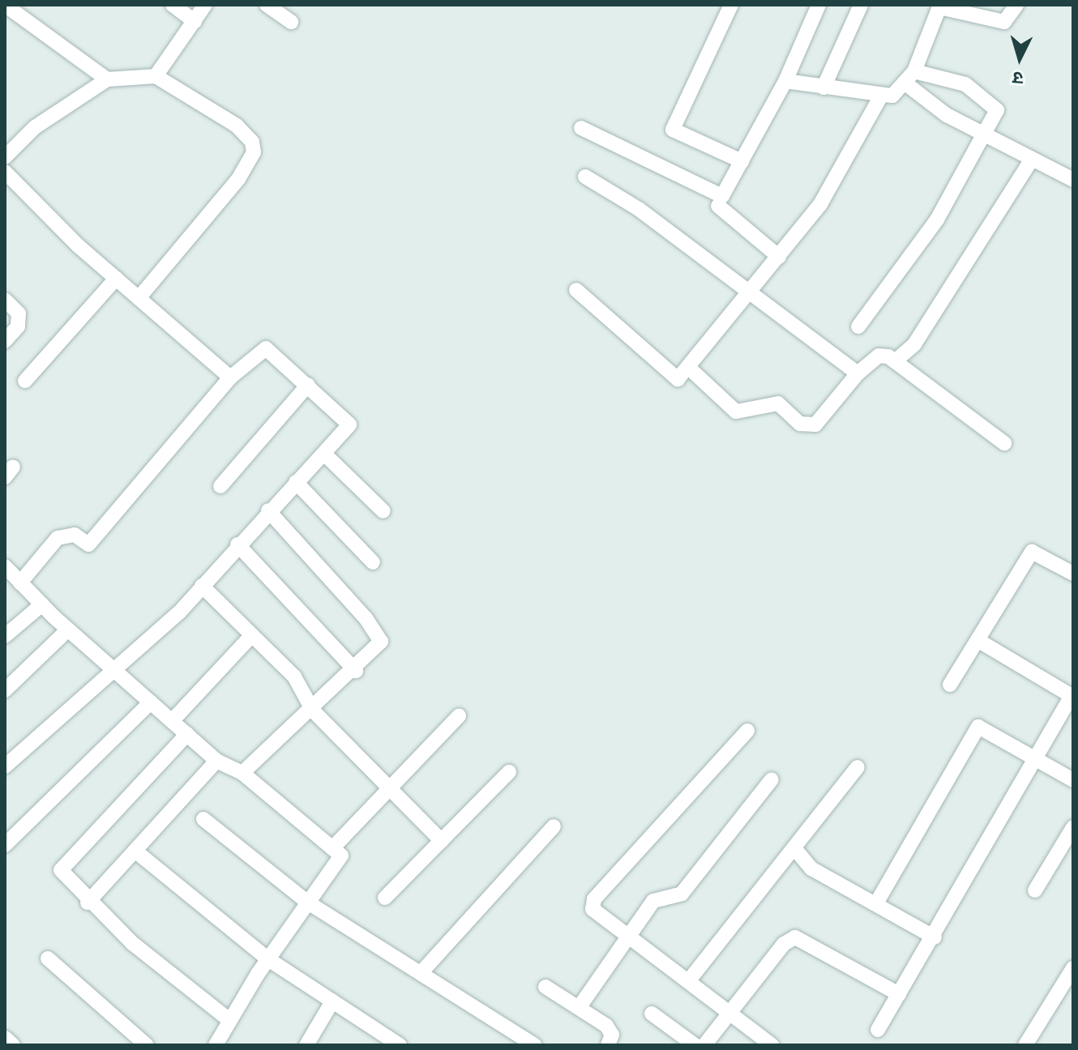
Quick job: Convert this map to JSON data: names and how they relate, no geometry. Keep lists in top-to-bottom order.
{
  "north": "bottom"
}
